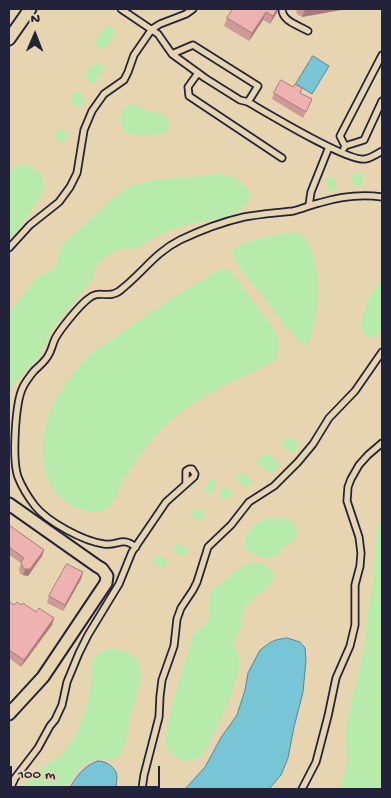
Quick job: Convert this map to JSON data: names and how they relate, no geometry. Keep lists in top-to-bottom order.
{
  "scale_bar": "100 m",
  "north": "top"
}
